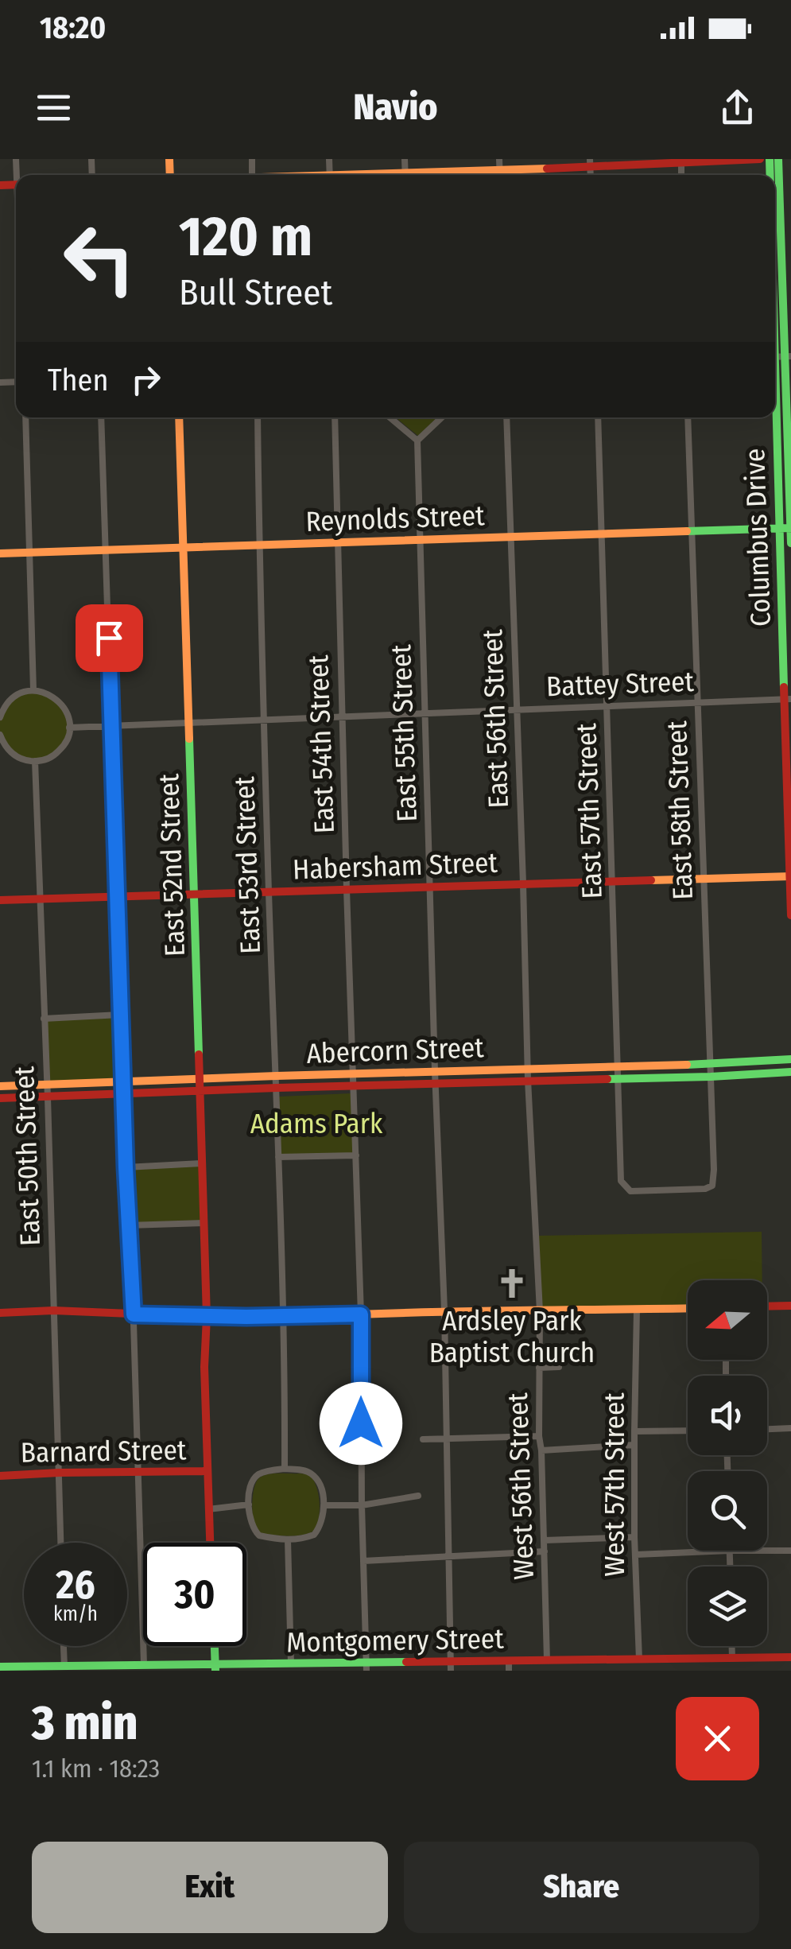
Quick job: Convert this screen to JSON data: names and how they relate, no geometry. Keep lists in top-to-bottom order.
{
  "streets": {
    "street": [
      "Reynolds Street",
      "Columbus Drive",
      "Battey Street",
      "East 56th Street",
      "East 55th Street",
      "East 54th Street",
      "East 58th Street",
      "East 57th Street",
      "East 52nd Street",
      "East 53rd Street",
      "Habersham Street",
      "Abercorn Street",
      "East 50th Street",
      "Barnard Street",
      "West 57th Street",
      "West 56th Street",
      "Montgomery Street"
    ]
  },
  "crossings": [
    ["Reynolds Street", "Columbus Drive"],
    ["Reynolds Street", "East 56th Street"],
    ["Reynolds Street", "East 55th Street"],
    ["Reynolds Street", "East 54th Street"],
    ["Reynolds Street", "East 58th Street"],
    ["Reynolds Street", "East 57th Street"],
    ["Reynolds Street", "East 52nd Street"],
    ["Reynolds Street", "East 53rd Street"],
    ["Columbus Drive", "Battey Street"],
    ["Columbus Drive", "Habersham Street"],
    ["Battey Street", "East 56th Street"],
    ["Battey Street", "East 55th Street"],
    ["Battey Street", "East 54th Street"],
    ["Battey Street", "East 58th Street"],
    ["Battey Street", "East 57th Street"],
    ["Battey Street", "East 52nd Street"],
    ["Battey Street", "East 53rd Street"],
    ["East 56th Street", "Habersham Street"],
    ["East 56th Street", "Abercorn Street"],
    ["East 56th Street", "West 56th Street"],
    ["East 55th Street", "Habersham Street"],
    ["East 55th Street", "Abercorn Street"],
    ["East 55th Street", "Montgomery Street"],
    ["East 54th Street", "Habersham Street"],
    ["East 54th Street", "Abercorn Street"],
    ["East 54th Street", "Montgomery Street"],
    ["East 58th Street", "East 57th Street"],
    ["East 58th Street", "Habersham Street"],
    ["East 58th Street", "Abercorn Street"],
    ["East 57th Street", "Habersham Street"],
    ["East 57th Street", "Abercorn Street"],
    ["East 52nd Street", "Habersham Street"],
    ["East 52nd Street", "Abercorn Street"],
    ["East 52nd Street", "Barnard Street"],
    ["East 53rd Street", "Habersham Street"],
    ["East 53rd Street", "Abercorn Street"],
    ["Habersham Street", "East 50th Street"],
    ["Abercorn Street", "East 50th Street"],
    ["East 50th Street", "Barnard Street"],
    ["West 57th Street", "Montgomery Street"],
    ["West 56th Street", "Montgomery Street"]
  ],
  "parks": ["Adams Park"],
  "places": {
    "church": ["Ardsley Park Baptist Church"]
  },
  "north": "left",
  "page": {
    "status": "18:20",
    "header": "Navio",
    "turn": ["120 m", "Bull Street"],
    "then": "Then",
    "speed": "26 km/h",
    "limit": "30",
    "heading": ["3 min", "1.1 km · 18:23"],
    "buttons": ["Exit", "Share"]
  }
}
